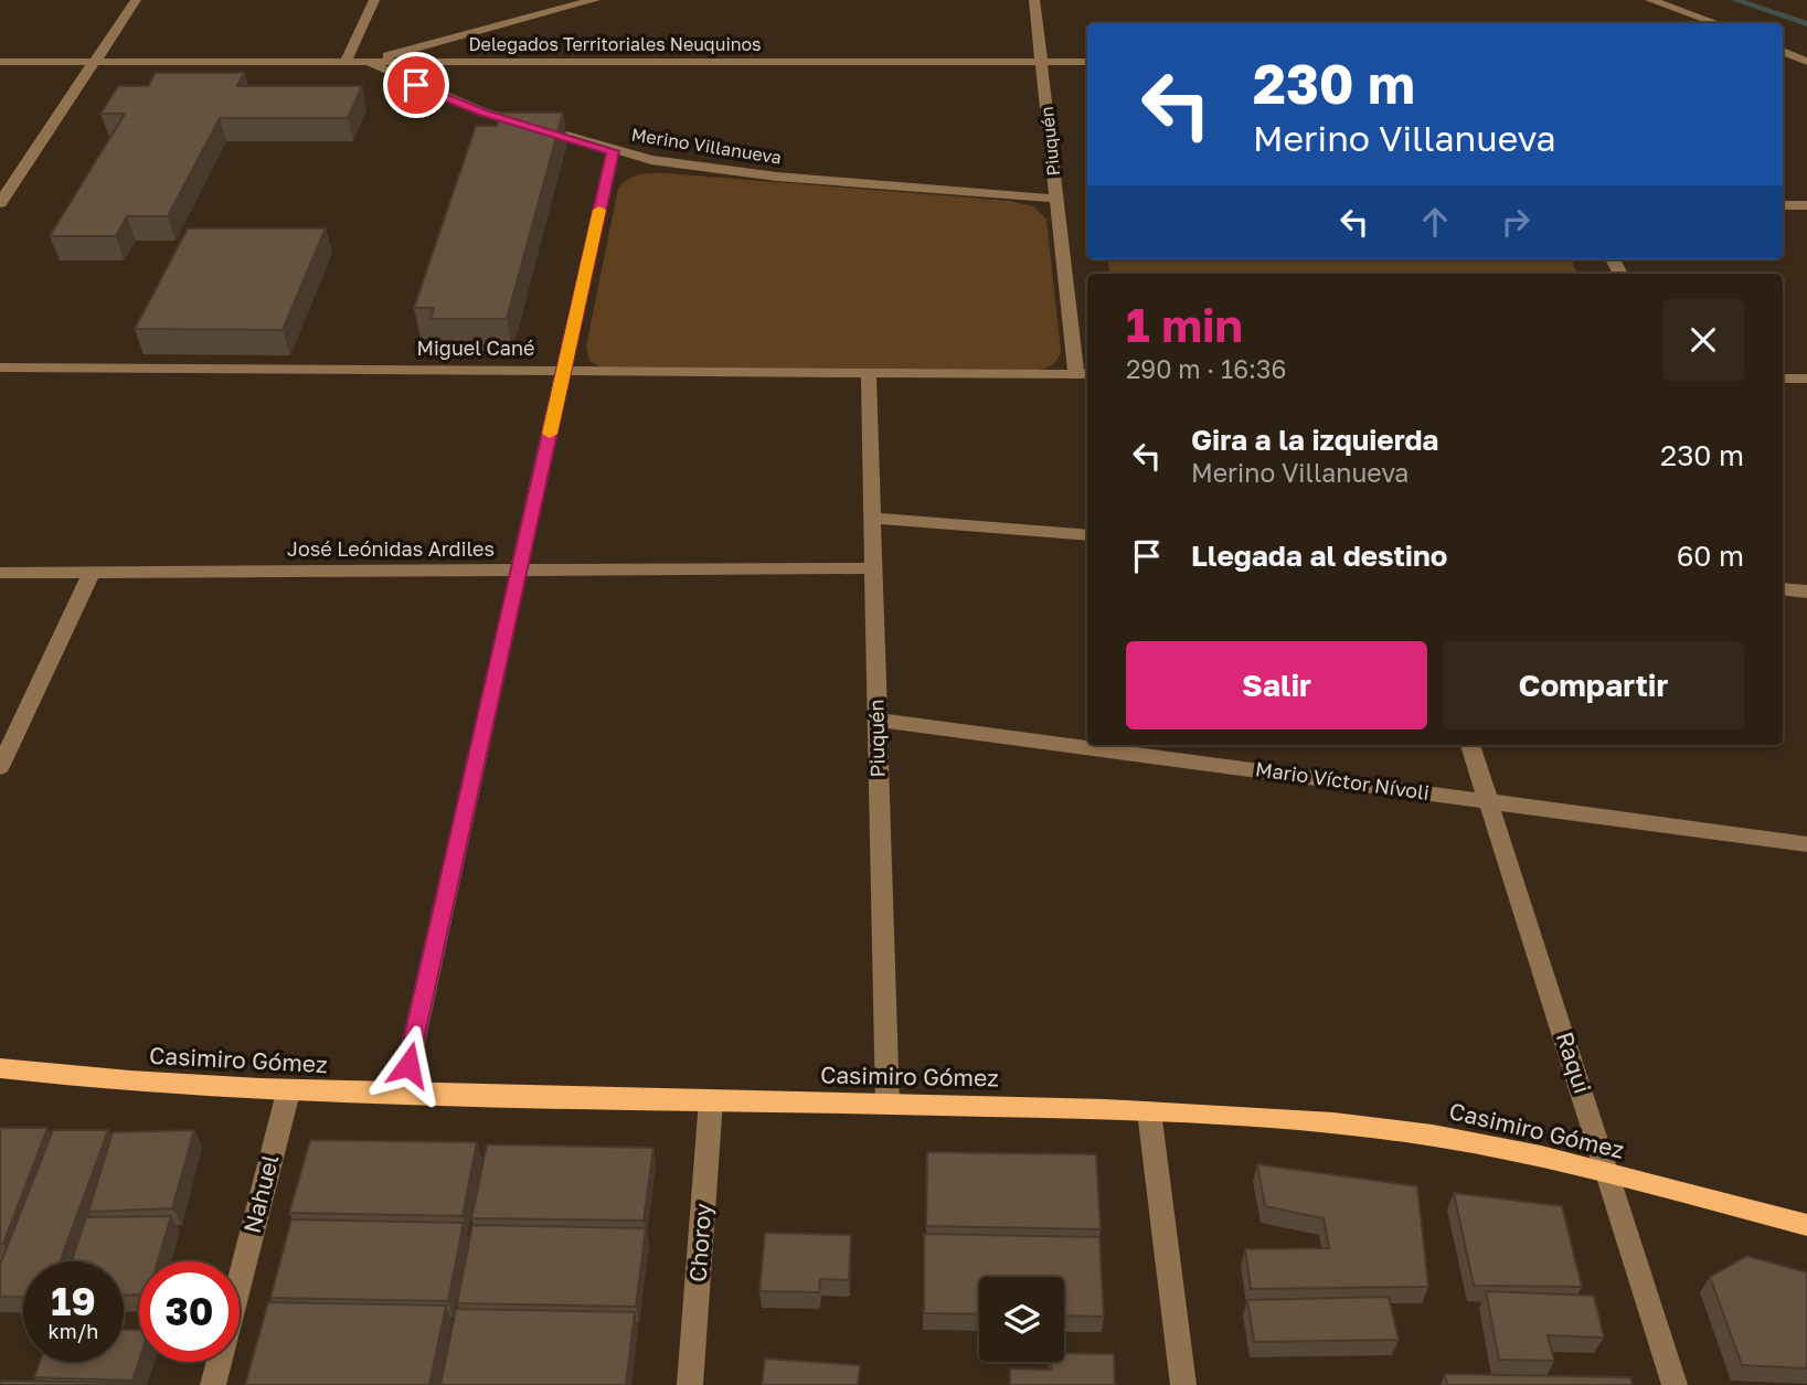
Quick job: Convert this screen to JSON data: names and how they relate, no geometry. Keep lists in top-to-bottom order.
{
  "streets": {
    "main road": ["Casimiro Gómez"],
    "street": [
      "Delegados Territoriales Neuquinos",
      "Piuquén",
      "Merino Villanueva",
      "Miguel Cané",
      "José Leónidas Ardiles",
      "Mario Víctor Nívoli",
      "Raqui",
      "Nahuel",
      "Choroy"
    ]
  },
  "crossings": [
    ["Delegados Territoriales Neuquinos", "Piuquén"],
    ["Delegados Territoriales Neuquinos", "Merino Villanueva"],
    ["Piuquén", "Merino Villanueva"],
    ["Piuquén", "Miguel Cané"],
    ["Piuquén", "José Leónidas Ardiles"],
    ["Piuquén", "Mario Víctor Nívoli"],
    ["Piuquén", "Casimiro Gómez"],
    ["Mario Víctor Nívoli", "Raqui"],
    ["Casimiro Gómez", "Raqui"],
    ["Casimiro Gómez", "Nahuel"],
    ["Casimiro Gómez", "Choroy"]
  ],
  "page": {
    "turn": ["230 m", "Merino Villanueva"],
    "heading": ["1 min", "290 m · 16:36"],
    "list": [
      {
        "name": "Gira a la izquierda",
        "note": "Merino Villanueva",
        "value": "230 m"
      },
      {
        "name": "Llegada al destino",
        "value": "60 m"
      }
    ],
    "buttons": ["Salir", "Compartir"],
    "speed": "19 km/h",
    "limit": "30"
  }
}
